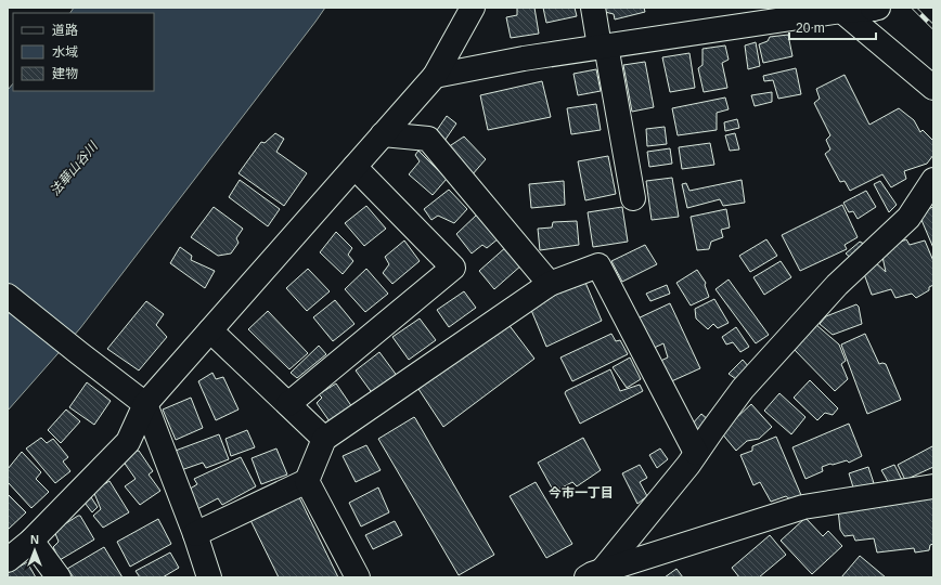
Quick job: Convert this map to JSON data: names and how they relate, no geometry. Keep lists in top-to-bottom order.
{
  "districts": ["今市一丁目"],
  "water": ["法華山谷川"],
  "legend": ["道路", "水域", "建物"],
  "scale_bar": "20 m",
  "north": "top"
}
